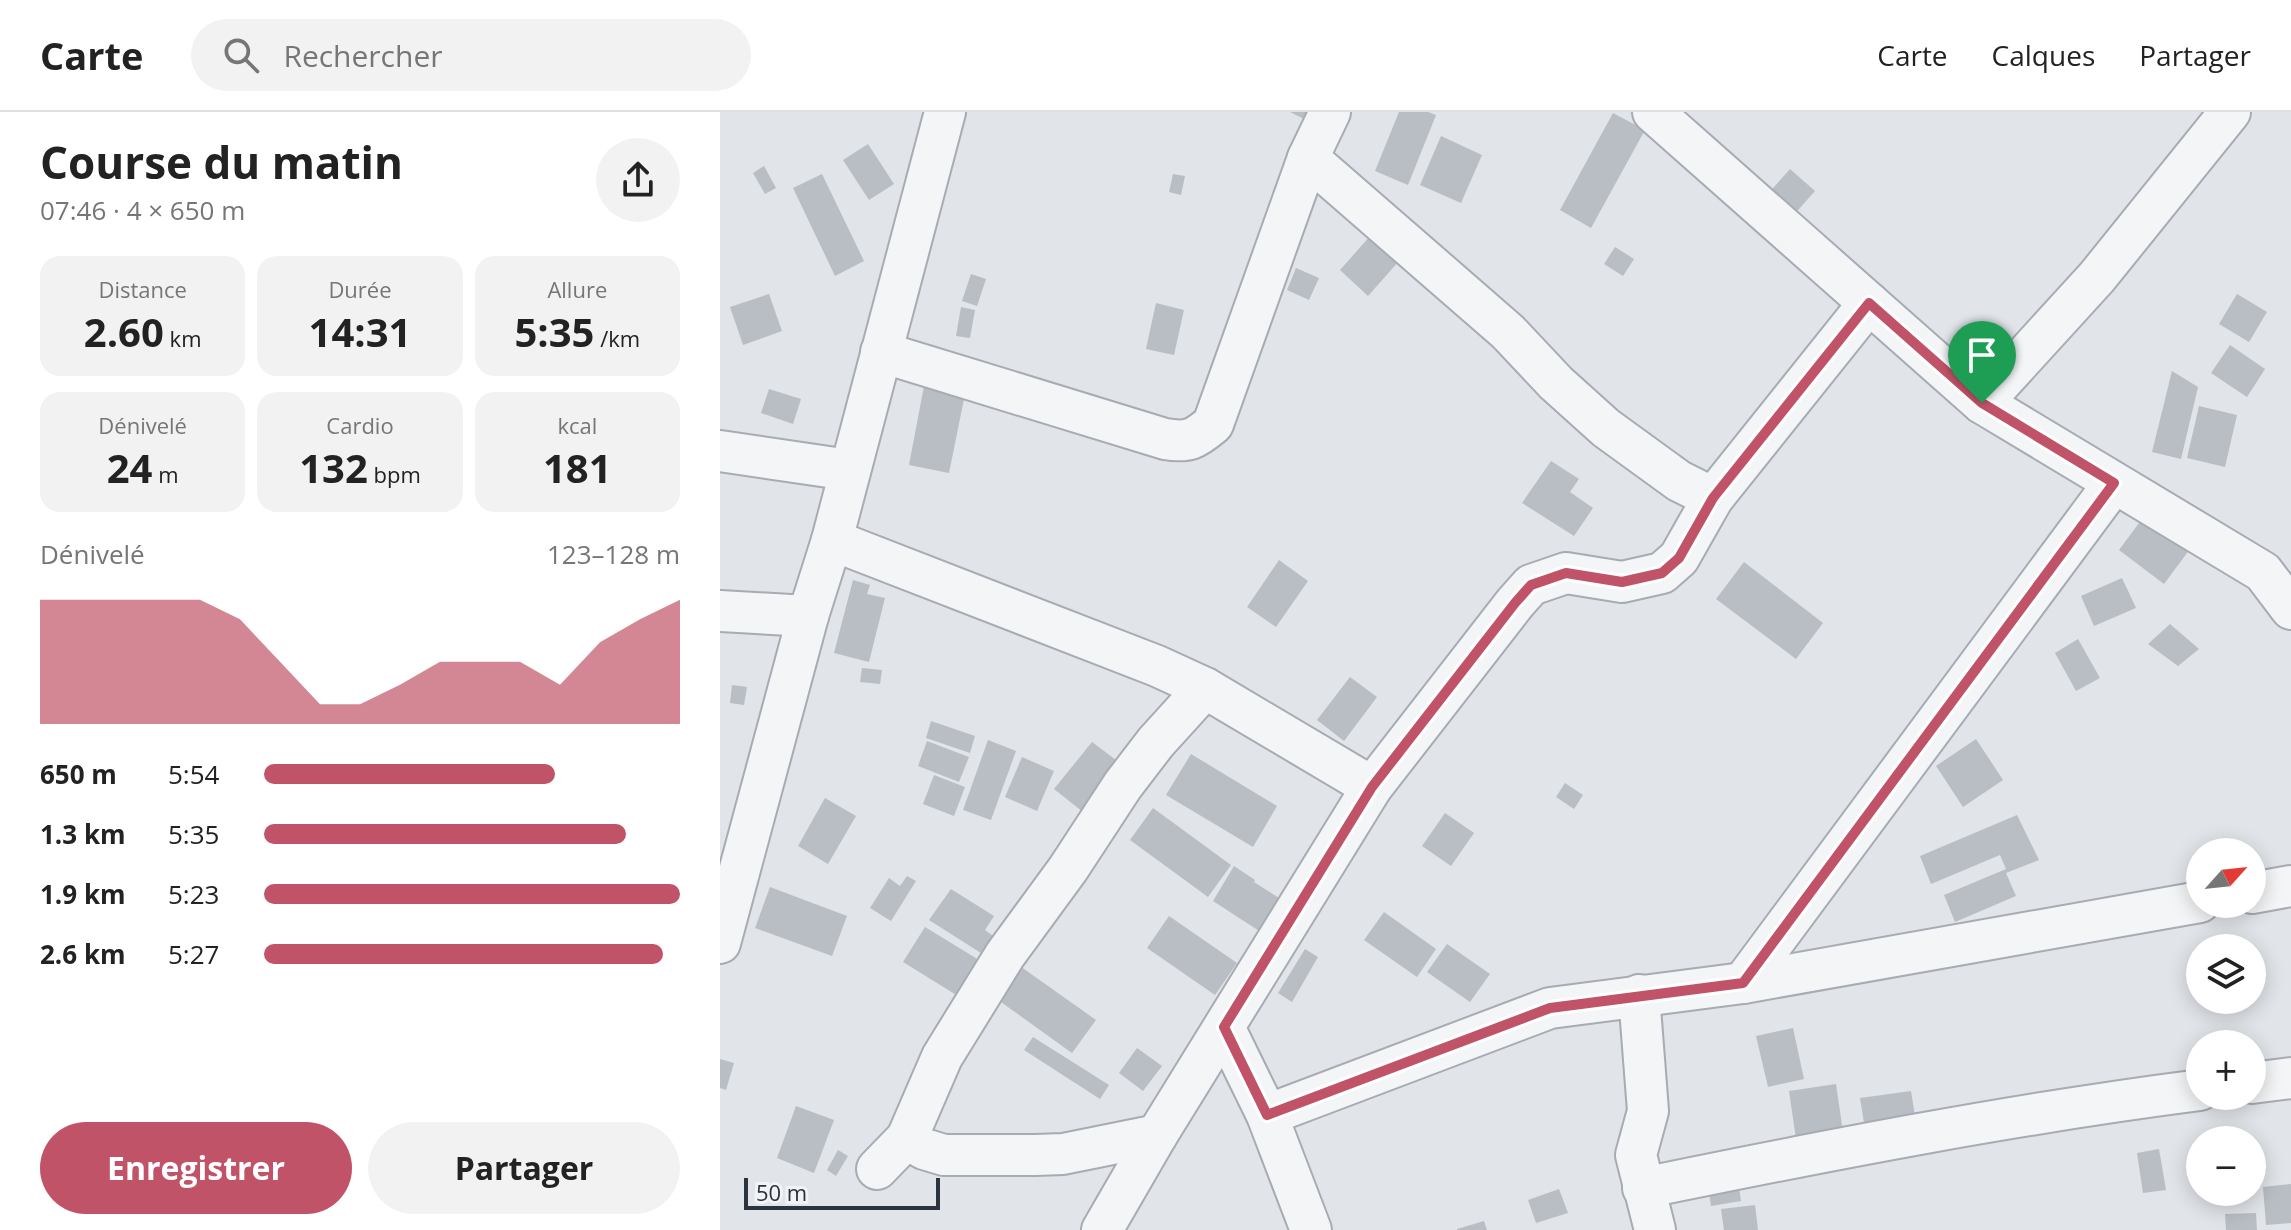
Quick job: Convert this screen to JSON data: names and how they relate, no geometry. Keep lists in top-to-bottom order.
{
  "scale_bar": "50 m",
  "north": "top right",
  "page": {
    "header": "Carte",
    "search": "Rechercher",
    "nav": ["Carte", "Calques", "Partager"],
    "heading": ["Course du matin", "07:46 · 4 × 650 m"],
    "stats": [
      ["Distance", "2.60 km"],
      ["Durée", "14:31"],
      ["Allure", "5:35 /km"],
      ["Dénivelé", "24 m"],
      ["Cardio", "132 bpm"],
      ["kcal", "181"]
    ],
    "chart": ["Dénivelé", "123–128 m"],
    "list": [
      {
        "name": "650 m",
        "note": "5:54"
      },
      {
        "name": "1.3 km",
        "note": "5:35"
      },
      {
        "name": "1.9 km",
        "note": "5:23"
      },
      {
        "name": "2.6 km",
        "note": "5:27"
      }
    ],
    "map_buttons": ["+", "−"],
    "buttons": ["Enregistrer", "Partager"],
    "scale": "50 m"
  }
}
